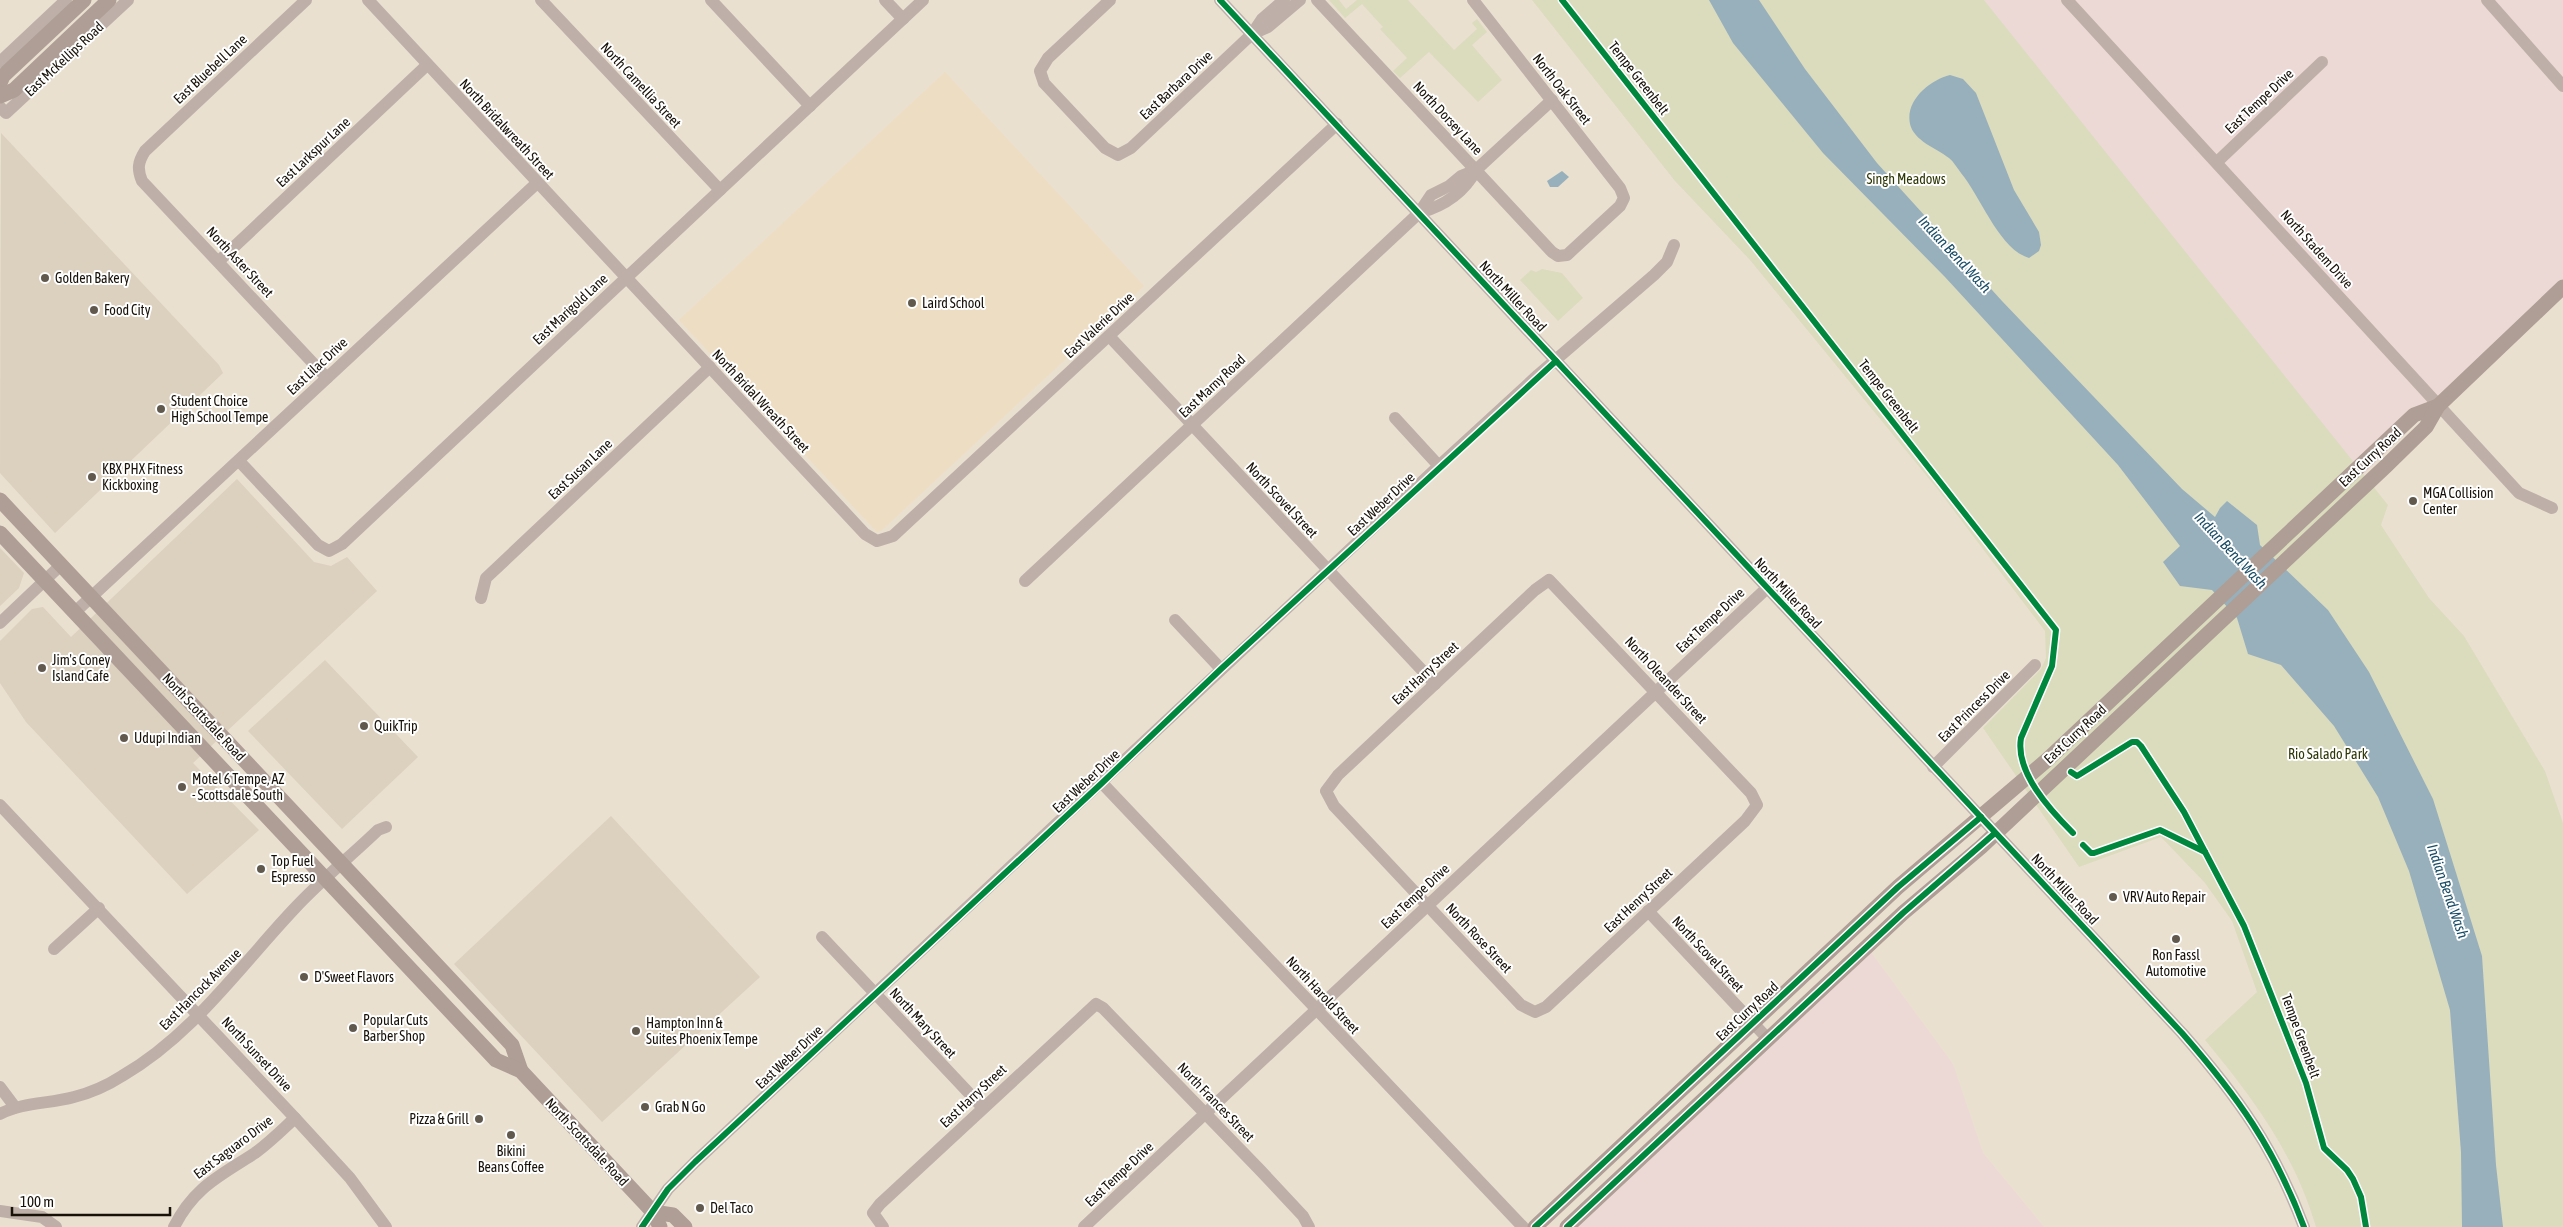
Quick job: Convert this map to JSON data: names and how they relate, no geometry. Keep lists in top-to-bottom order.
{
  "streets": {
    "main road": ["East McKellips Road", "East Curry Road", "North Scottsdale Road"],
    "street": [
      "East Bluebell Lane",
      "North Camellia Street",
      "East Barbara Drive",
      "North Oak Street",
      "East Tempe Drive",
      "North Dorsey Lane",
      "North Bridalwreath Street",
      "East Larkspur Lane",
      "North Stadem Drive",
      "North Aster Street",
      "North Miller Road",
      "East Marigold Lane",
      "East Valerie Drive",
      "East Lilac Drive",
      "East Marny Road",
      "North Bridal Wreath Street",
      "East Susan Lane",
      "North Scovel Street",
      "East Weber Drive",
      "East Harry Street",
      "North Oleander Street",
      "East Princess Drive",
      "East Henry Street",
      "North Rose Street",
      "East Hancock Avenue",
      "North Harold Street",
      "North Mary Street",
      "North Sunset Drive",
      "North Frances Street",
      "East Saguaro Drive"
    ],
    "cycle path": ["Tempe Greenbelt"]
  },
  "crossings": [
    ["East Bluebell Lane", "North Aster Street"],
    ["North Camellia Street", "East Marigold Lane"],
    ["East Barbara Drive", "North Miller Road"],
    ["North Oak Street", "North Dorsey Lane"],
    ["North Oak Street", "East Marny Road"],
    ["East Tempe Drive", "North Stadem Drive"],
    ["East Tempe Drive", "North Miller Road"],
    ["East Tempe Drive", "North Oleander Street"],
    ["East Tempe Drive", "North Rose Street"],
    ["East Tempe Drive", "North Harold Street"],
    ["East Tempe Drive", "North Frances Street"],
    ["North Dorsey Lane", "East Marny Road"],
    ["North Bridalwreath Street", "East Larkspur Lane"],
    ["North Bridalwreath Street", "East Marigold Lane"],
    ["North Bridalwreath Street", "East Lilac Drive"],
    ["North Bridalwreath Street", "North Bridal Wreath Street"],
    ["East Larkspur Lane", "North Aster Street"],
    ["North Stadem Drive", "East Curry Road"],
    ["North Aster Street", "East Lilac Drive"],
    ["North Miller Road", "East Valerie Drive"],
    ["North Miller Road", "East Marny Road"],
    ["North Miller Road", "East Curry Road"],
    ["North Miller Road", "East Weber Drive"],
    ["North Miller Road", "East Princess Drive"],
    ["East Marigold Lane", "East Lilac Drive"],
    ["East Marigold Lane", "North Bridal Wreath Street"],
    ["East Valerie Drive", "North Bridal Wreath Street"],
    ["East Valerie Drive", "North Scovel Street"],
    ["East Lilac Drive", "North Scottsdale Road"],
    ["East Marny Road", "North Scovel Street"],
    ["North Bridal Wreath Street", "East Susan Lane"],
    ["East Curry Road", "North Scovel Street"],
    ["North Scovel Street", "East Weber Drive"],
    ["North Scovel Street", "East Harry Street"],
    ["North Scovel Street", "East Henry Street"],
    ["East Weber Drive", "North Scottsdale Road"],
    ["East Weber Drive", "North Harold Street"],
    ["East Weber Drive", "North Mary Street"],
    ["East Harry Street", "North Oleander Street"],
    ["East Harry Street", "North Rose Street"],
    ["East Harry Street", "North Mary Street"],
    ["East Harry Street", "North Frances Street"],
    ["North Oleander Street", "East Henry Street"],
    ["North Scottsdale Road", "East Hancock Avenue"],
    ["East Henry Street", "North Rose Street"],
    ["East Hancock Avenue", "North Sunset Drive"],
    ["North Sunset Drive", "East Saguaro Drive"]
  ],
  "water": ["Indian Bend Wash"],
  "parks": ["Singh Meadows", "Rio Salado Park"],
  "places": [
    "Golden Bakery",
    "Laird School",
    "Food City",
    "Student Choice High School Tempe",
    "KBX PHX Fitness Kickboxing",
    "MGA Collision Center",
    "Jim's Coney Island Cafe",
    "QuikTrip",
    "Udupi Indian",
    "Motel 6 Tempe, AZ - Scottsdale South",
    "Top Fuel Espresso",
    "VRV Auto Repair",
    "Ron Fassl Automotive",
    "D'Sweet Flavors",
    "Popular Cuts Barber Shop",
    "Hampton Inn & Suites Phoenix Tempe",
    "Grab N Go",
    "Pizza & Grill",
    "Bikini Beans Coffee",
    "Del Taco"
  ],
  "scale_bar": "100 m"
}
